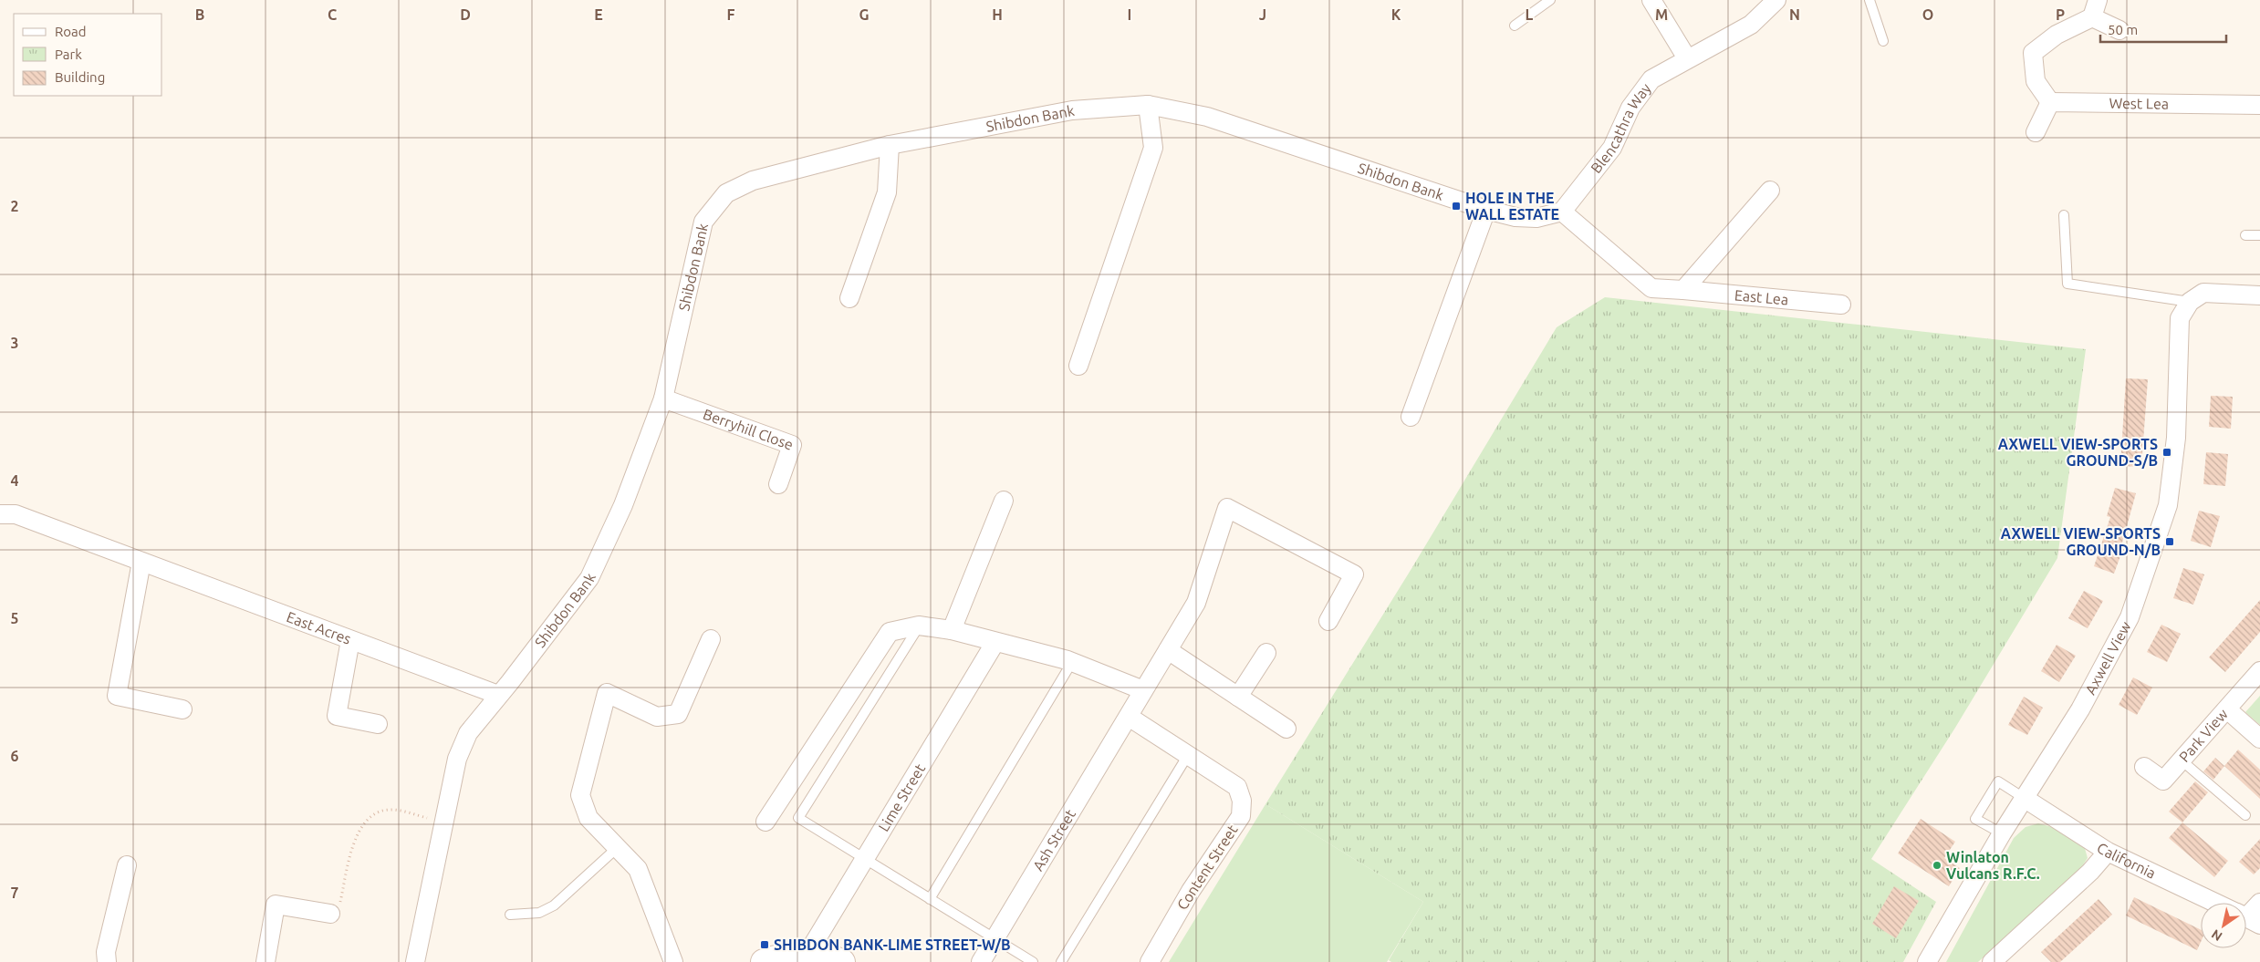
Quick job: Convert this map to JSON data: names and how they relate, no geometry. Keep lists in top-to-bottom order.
{
  "streets": {
    "street": [
      "West Lea",
      "Shibdon Bank",
      "Blencathra Way",
      "East Lea",
      "Berryhill Close",
      "East Acres",
      "Axwell View",
      "Park View",
      "Lime Street",
      "Ash Street",
      "California",
      "Content Street"
    ]
  },
  "crossings": [
    ["Shibdon Bank", "Berryhill Close"],
    ["Shibdon Bank", "East Acres"],
    ["Blencathra Way", "East Lea"],
    ["Axwell View", "California"],
    ["Ash Street", "Content Street"]
  ],
  "places": {
    "transit": [
      "HOLE IN THE WALL ESTATE",
      "AXWELL VIEW-SPORTS GROUND-S/B",
      "AXWELL VIEW-SPORTS GROUND-N/B",
      "SHIBDON BANK-LIME STREET-W/B"
    ],
    "other": ["Winlaton Vulcans R.F.C."]
  },
  "legend": ["Road", "Park", "Building"],
  "scale_bar": "50 m",
  "north": "bottom left",
  "grid": {
    "columns": [
      "B",
      "C",
      "D",
      "E",
      "F",
      "G",
      "H",
      "I",
      "J",
      "K",
      "L",
      "M",
      "N",
      "O",
      "P"
    ],
    "rows": [
      "2",
      "3",
      "4",
      "5",
      "6",
      "7"
    ]
  }
}
